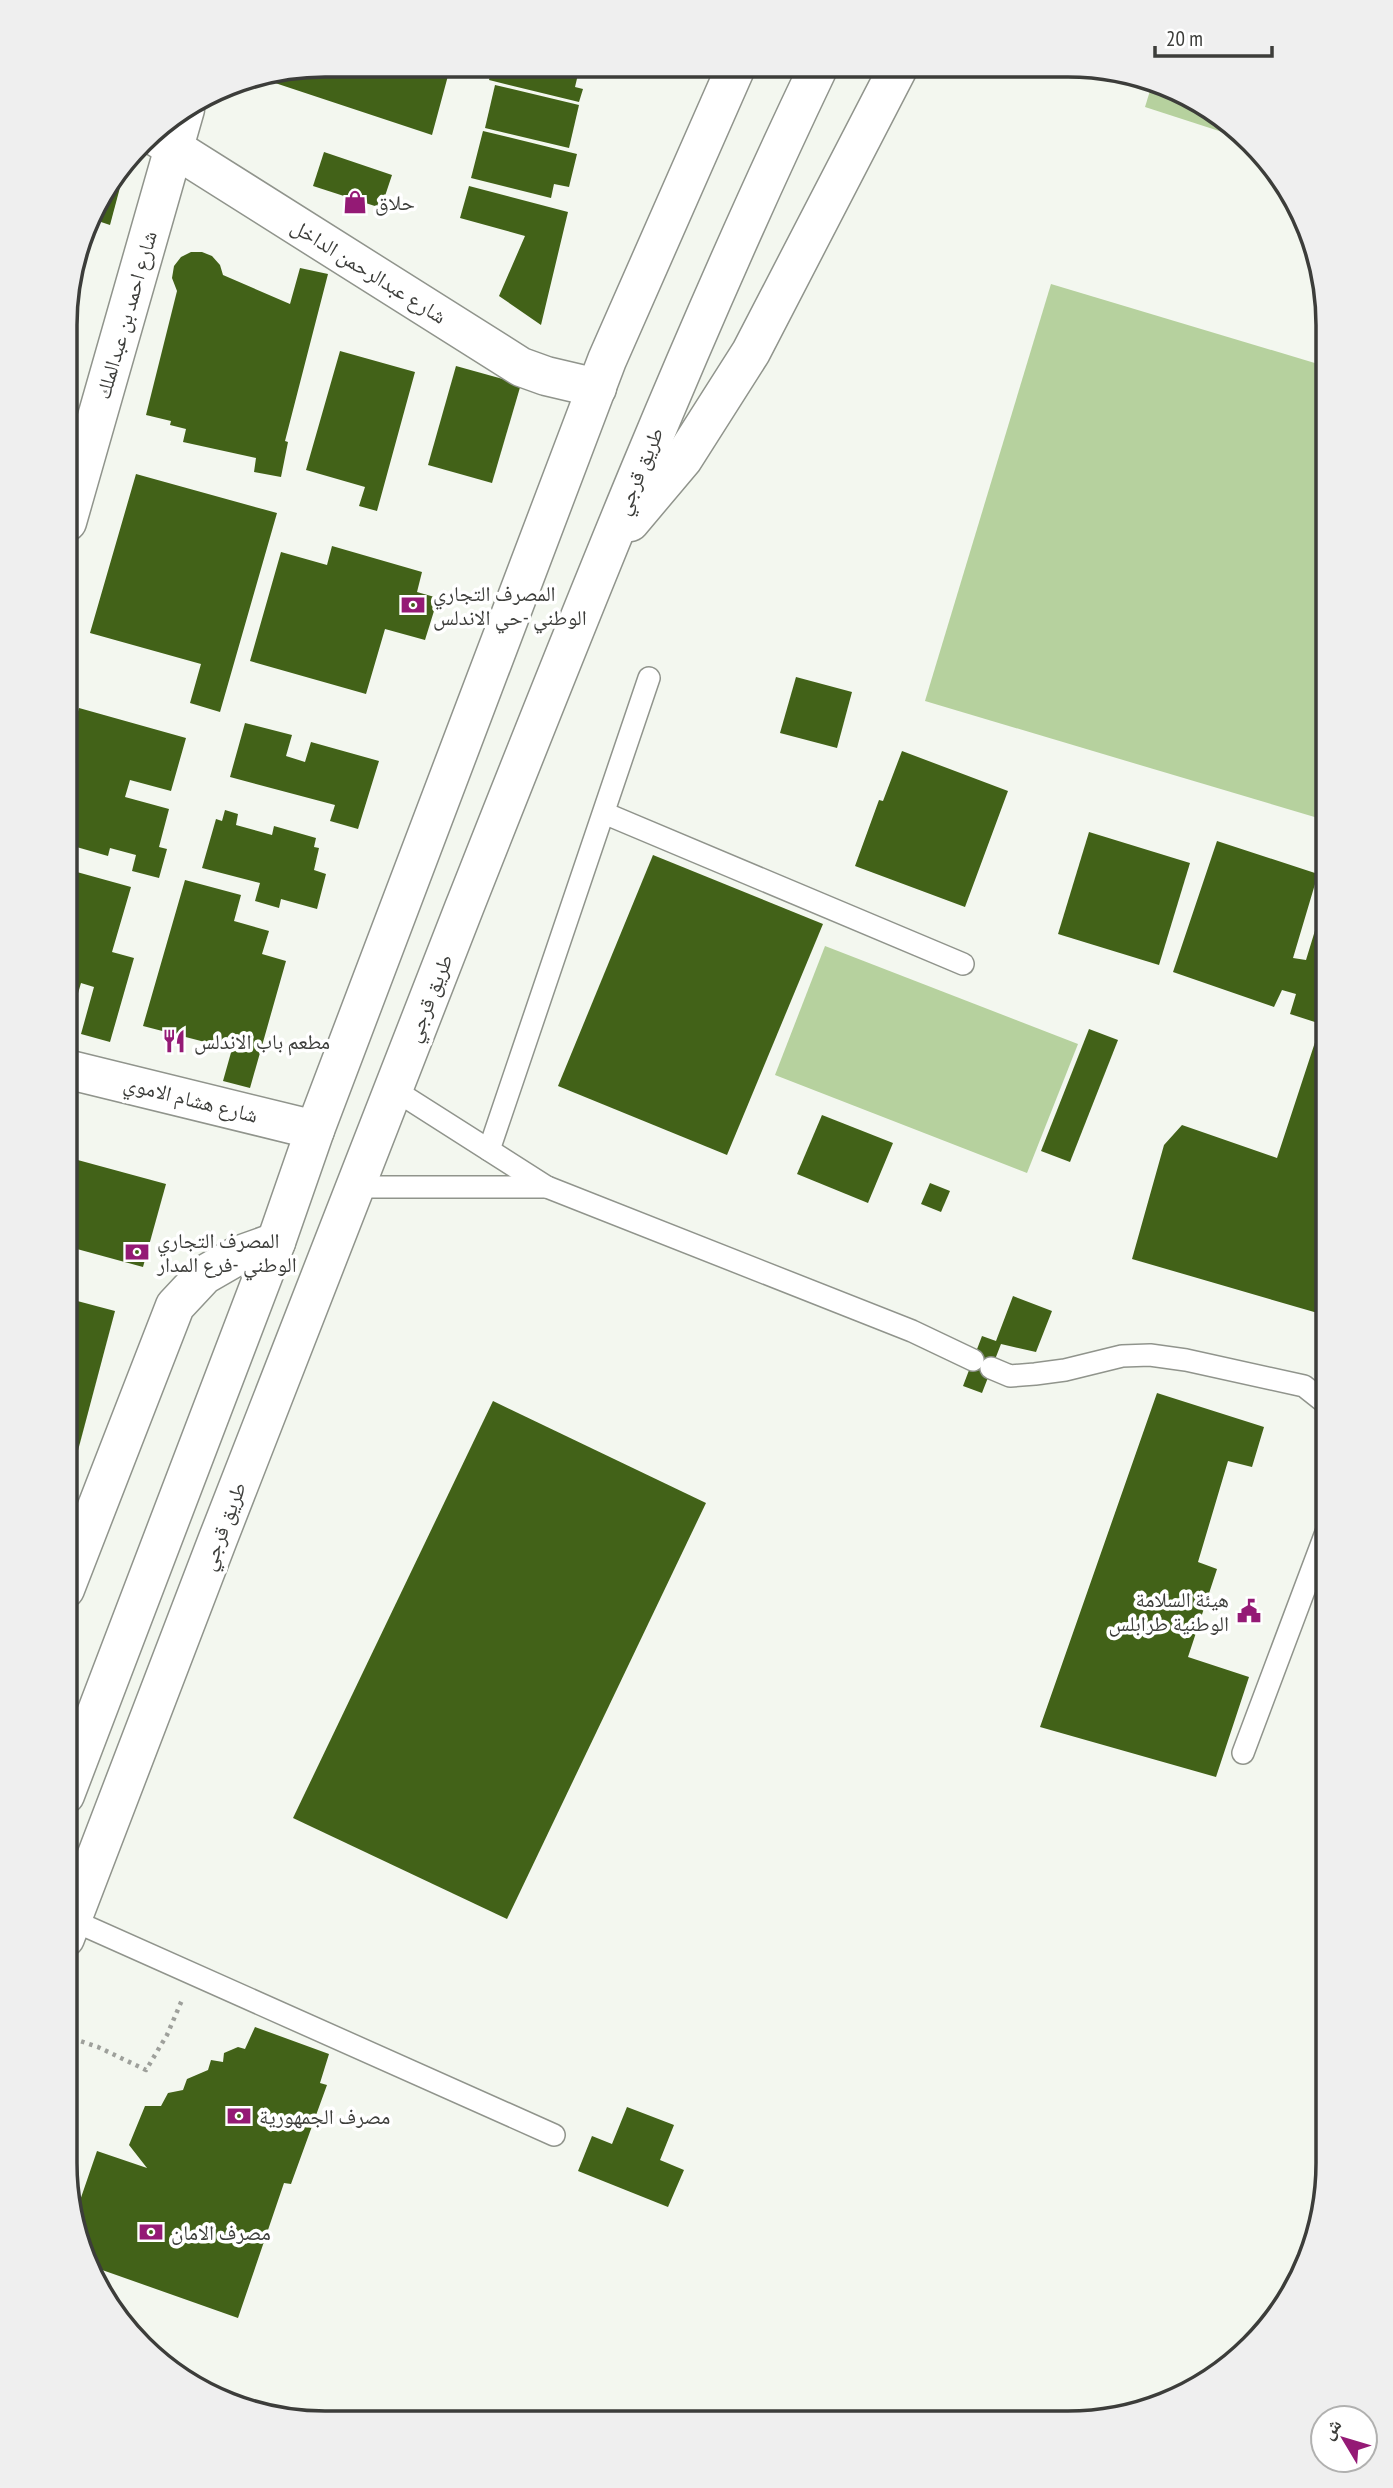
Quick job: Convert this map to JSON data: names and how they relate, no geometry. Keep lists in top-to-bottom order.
{
  "streets": {
    "main road": [
      "شارع عبدالرحمن الداخل",
      "شارع احمد بن عبدالملك",
      "طريق قرجي",
      "شارع هشام الاموي"
    ]
  },
  "crossings": [
    ["شارع عبدالرحمن الداخل", "شارع احمد بن عبدالملك"]
  ],
  "places": {
    "shop": ["حلاق"],
    "bank": [
      "المصرف التجاري الوطني -حي الاندلس",
      "المصرف التجاري الوطني -فرع المدار",
      "مصرف الجمهورية",
      "مصرف الامان"
    ],
    "restaurant": ["مطعم باب الاندلس"],
    "public building": ["هيئة السلامة الوطنية طرابلس"]
  },
  "scale_bar": "20 m",
  "north": "top left"
}
